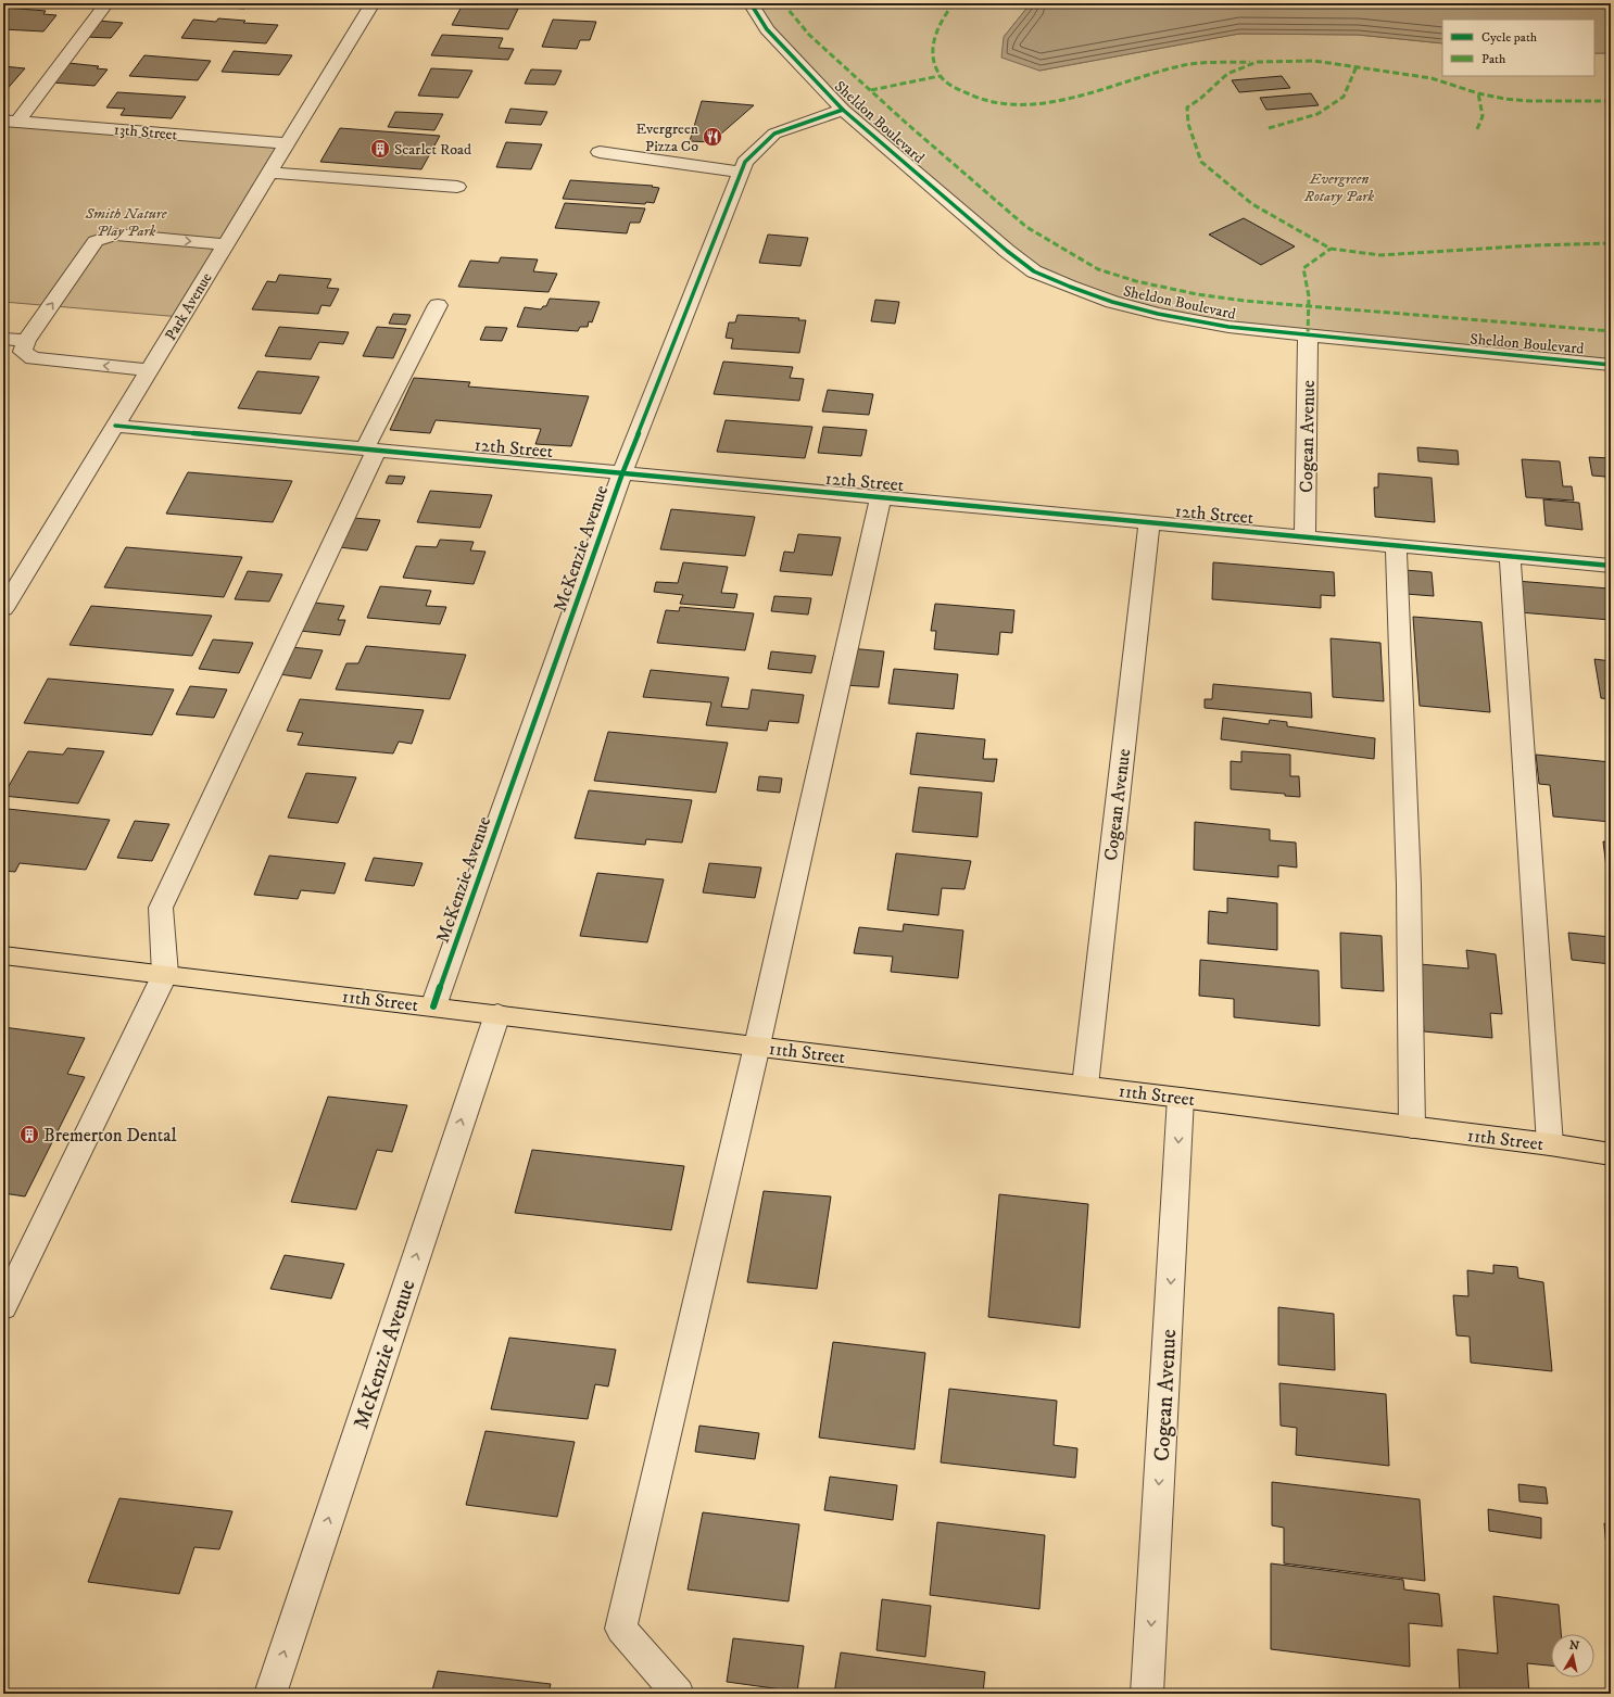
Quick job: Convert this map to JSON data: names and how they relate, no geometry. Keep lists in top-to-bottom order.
{
  "streets": {
    "main road": ["11th Street"],
    "street": [
      "Sheldon Boulevard",
      "13th Street",
      "Park Avenue",
      "Cogean Avenue",
      "12th Street",
      "McKenzie Avenue"
    ]
  },
  "crossings": [
    ["Sheldon Boulevard", "Cogean Avenue"],
    ["Sheldon Boulevard", "McKenzie Avenue"],
    ["13th Street", "Park Avenue"],
    ["Park Avenue", "12th Street"],
    ["Cogean Avenue", "12th Street"],
    ["Cogean Avenue", "11th Street"],
    ["12th Street", "McKenzie Avenue"],
    ["McKenzie Avenue", "11th Street"]
  ],
  "one_way": ["Cogean Avenue", "McKenzie Avenue"],
  "parks": ["Evergreen Rotary Park", "Smith Nature Play Park"],
  "places": {
    "restaurant": ["Evergreen Pizza Co"],
    "building": ["Scarlet Road", "Bremerton Dental"]
  },
  "legend": ["Cycle path", "Path"],
  "north": "top"
}
